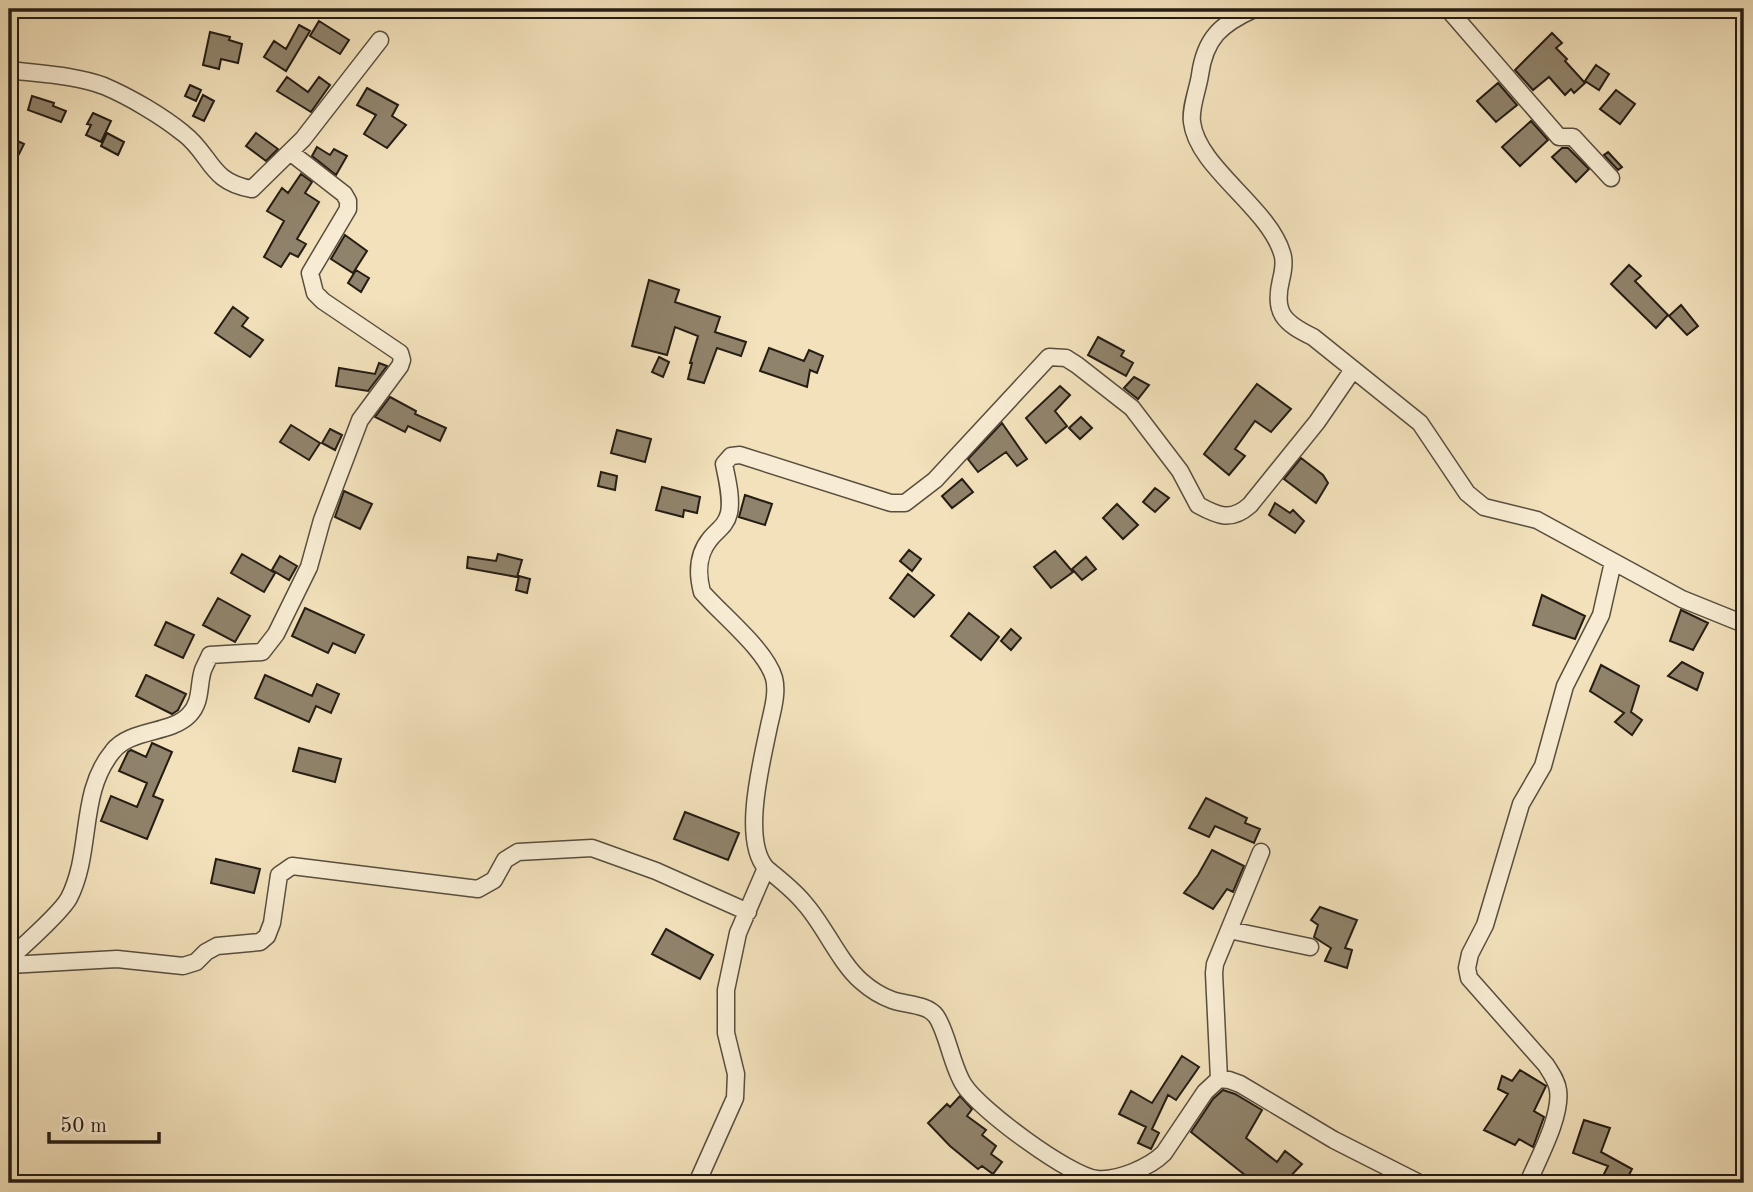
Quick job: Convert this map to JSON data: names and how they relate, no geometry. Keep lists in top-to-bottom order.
{
  "scale_bar": "50 m"
}
